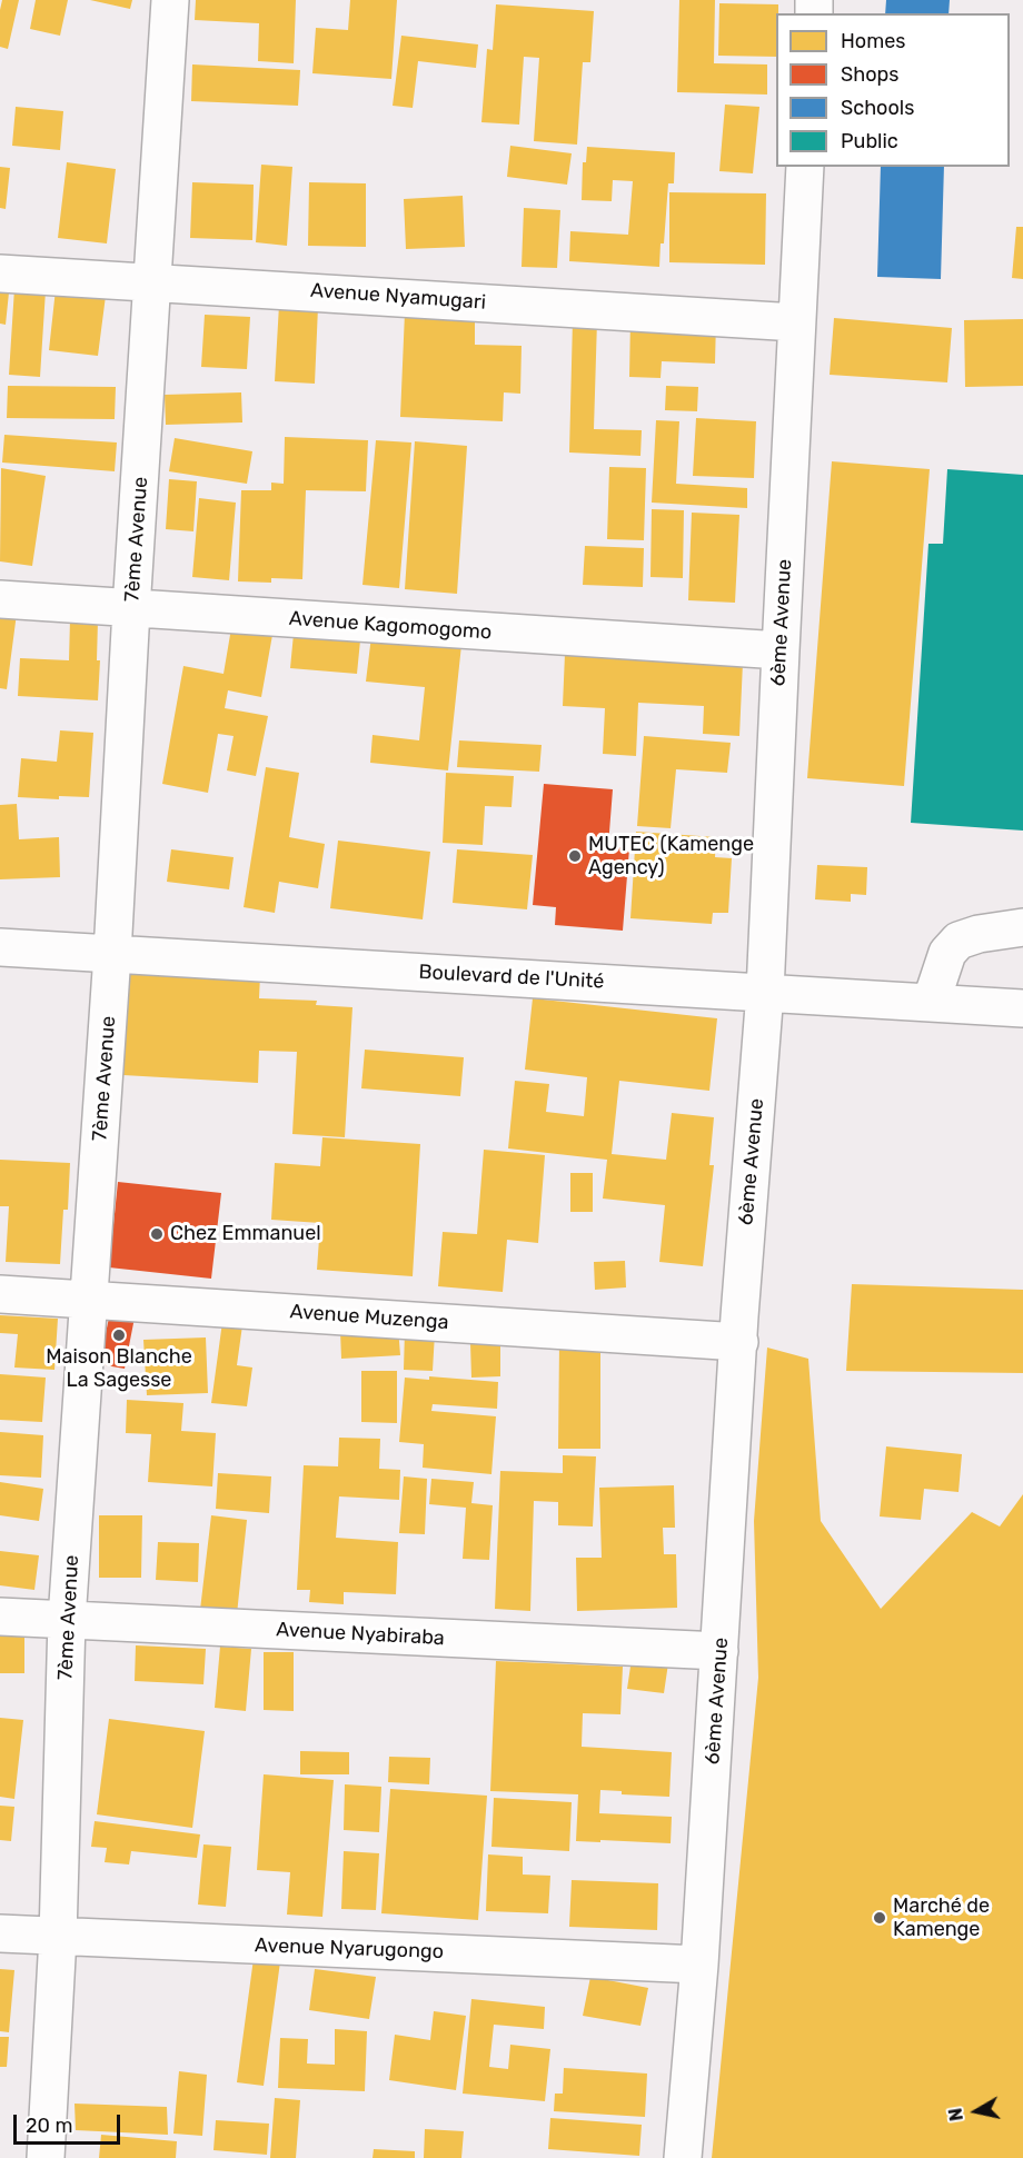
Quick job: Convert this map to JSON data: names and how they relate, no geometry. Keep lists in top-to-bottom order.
{
  "streets": {
    "street": [
      "Avenue Nyamugari",
      "7ème Avenue",
      "6ème Avenue",
      "Avenue Kagomogomo",
      "Boulevard de l'Unité",
      "Avenue Muzenga",
      "Avenue Nyabiraba",
      "Avenue Nyarugongo"
    ]
  },
  "crossings": [
    ["Avenue Nyamugari", "7ème Avenue"],
    ["Avenue Nyamugari", "6ème Avenue"],
    ["7ème Avenue", "Avenue Kagomogomo"],
    ["7ème Avenue", "Boulevard de l'Unité"],
    ["7ème Avenue", "Avenue Muzenga"],
    ["7ème Avenue", "Avenue Nyabiraba"],
    ["7ème Avenue", "Avenue Nyarugongo"],
    ["6ème Avenue", "Avenue Kagomogomo"],
    ["6ème Avenue", "Boulevard de l'Unité"],
    ["6ème Avenue", "Avenue Muzenga"],
    ["6ème Avenue", "Avenue Nyabiraba"],
    ["6ème Avenue", "Avenue Nyarugongo"]
  ],
  "places": [
    "MUTEC (Kamenge Agency)",
    "Chez Emmanuel",
    "Maison Blanche La Sagesse",
    "Marché de Kamenge"
  ],
  "legend": [
    "Homes",
    "Shops",
    "Schools",
    "Public"
  ],
  "scale_bar": "20 m",
  "north": "left"
}
